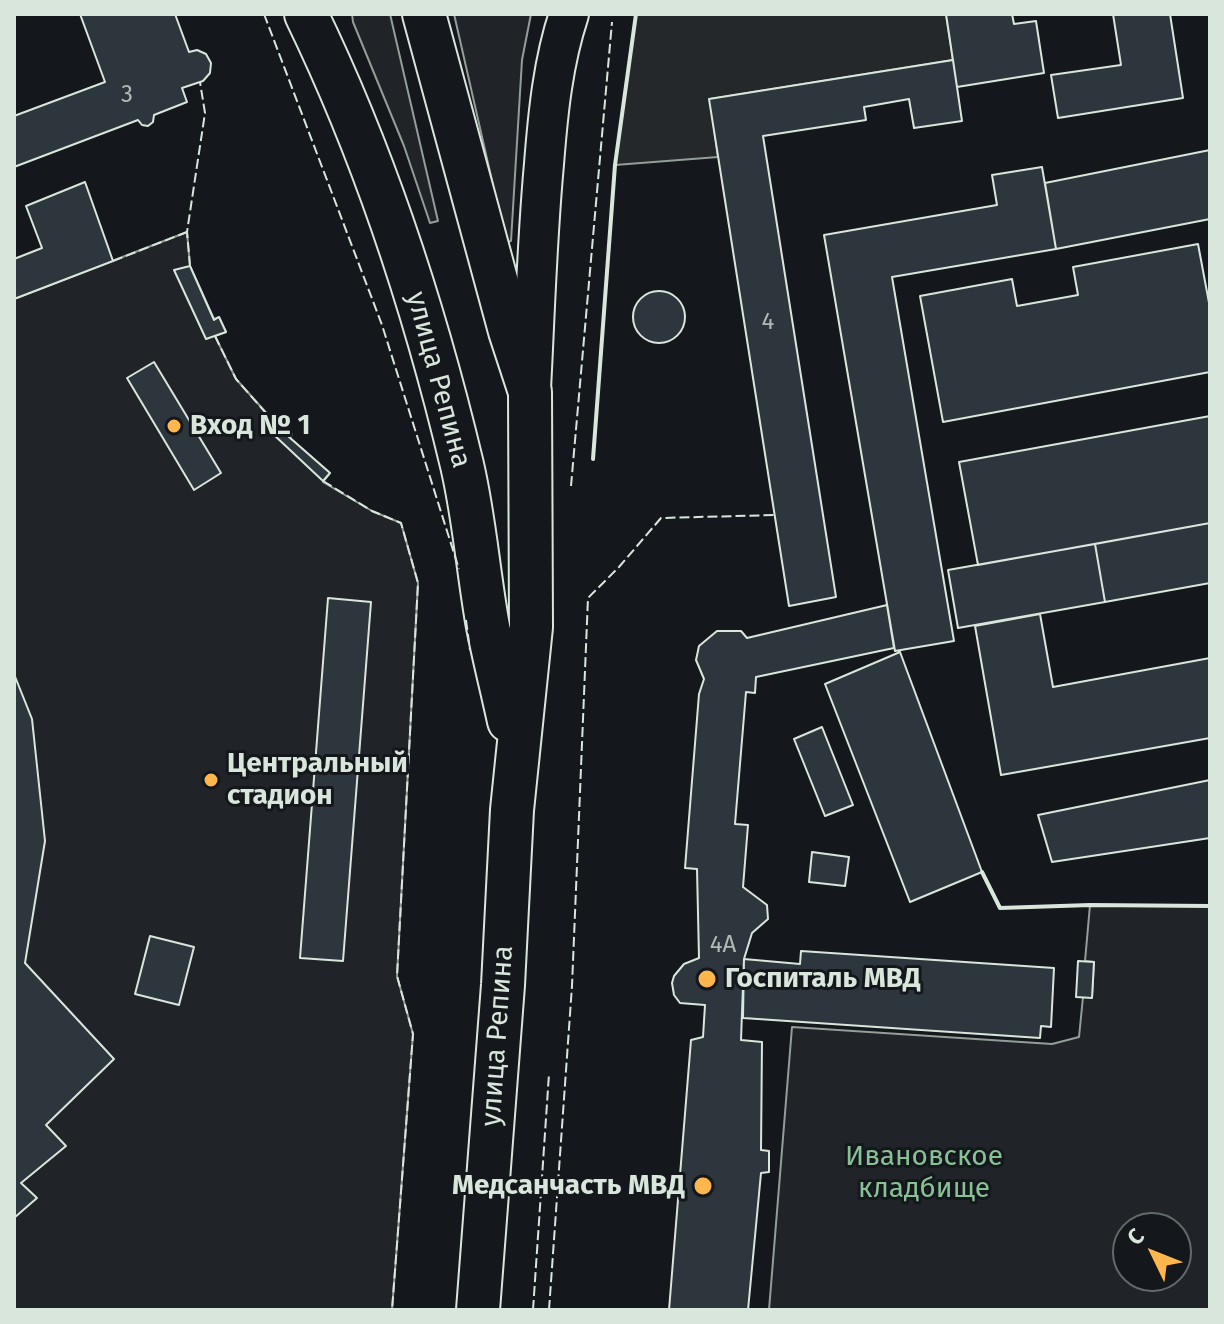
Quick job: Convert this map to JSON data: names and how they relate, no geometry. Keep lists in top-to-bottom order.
{
  "streets": {
    "main road": ["улица Репина"]
  },
  "parks": ["Ивановское кладбище"],
  "places": [
    "Вход № 1",
    "Центральный стадион",
    "Госпиталь МВД",
    "Медсанчасть МВД"
  ],
  "house_numbers": ["3", "4", "4А"],
  "north": "top left"
}
